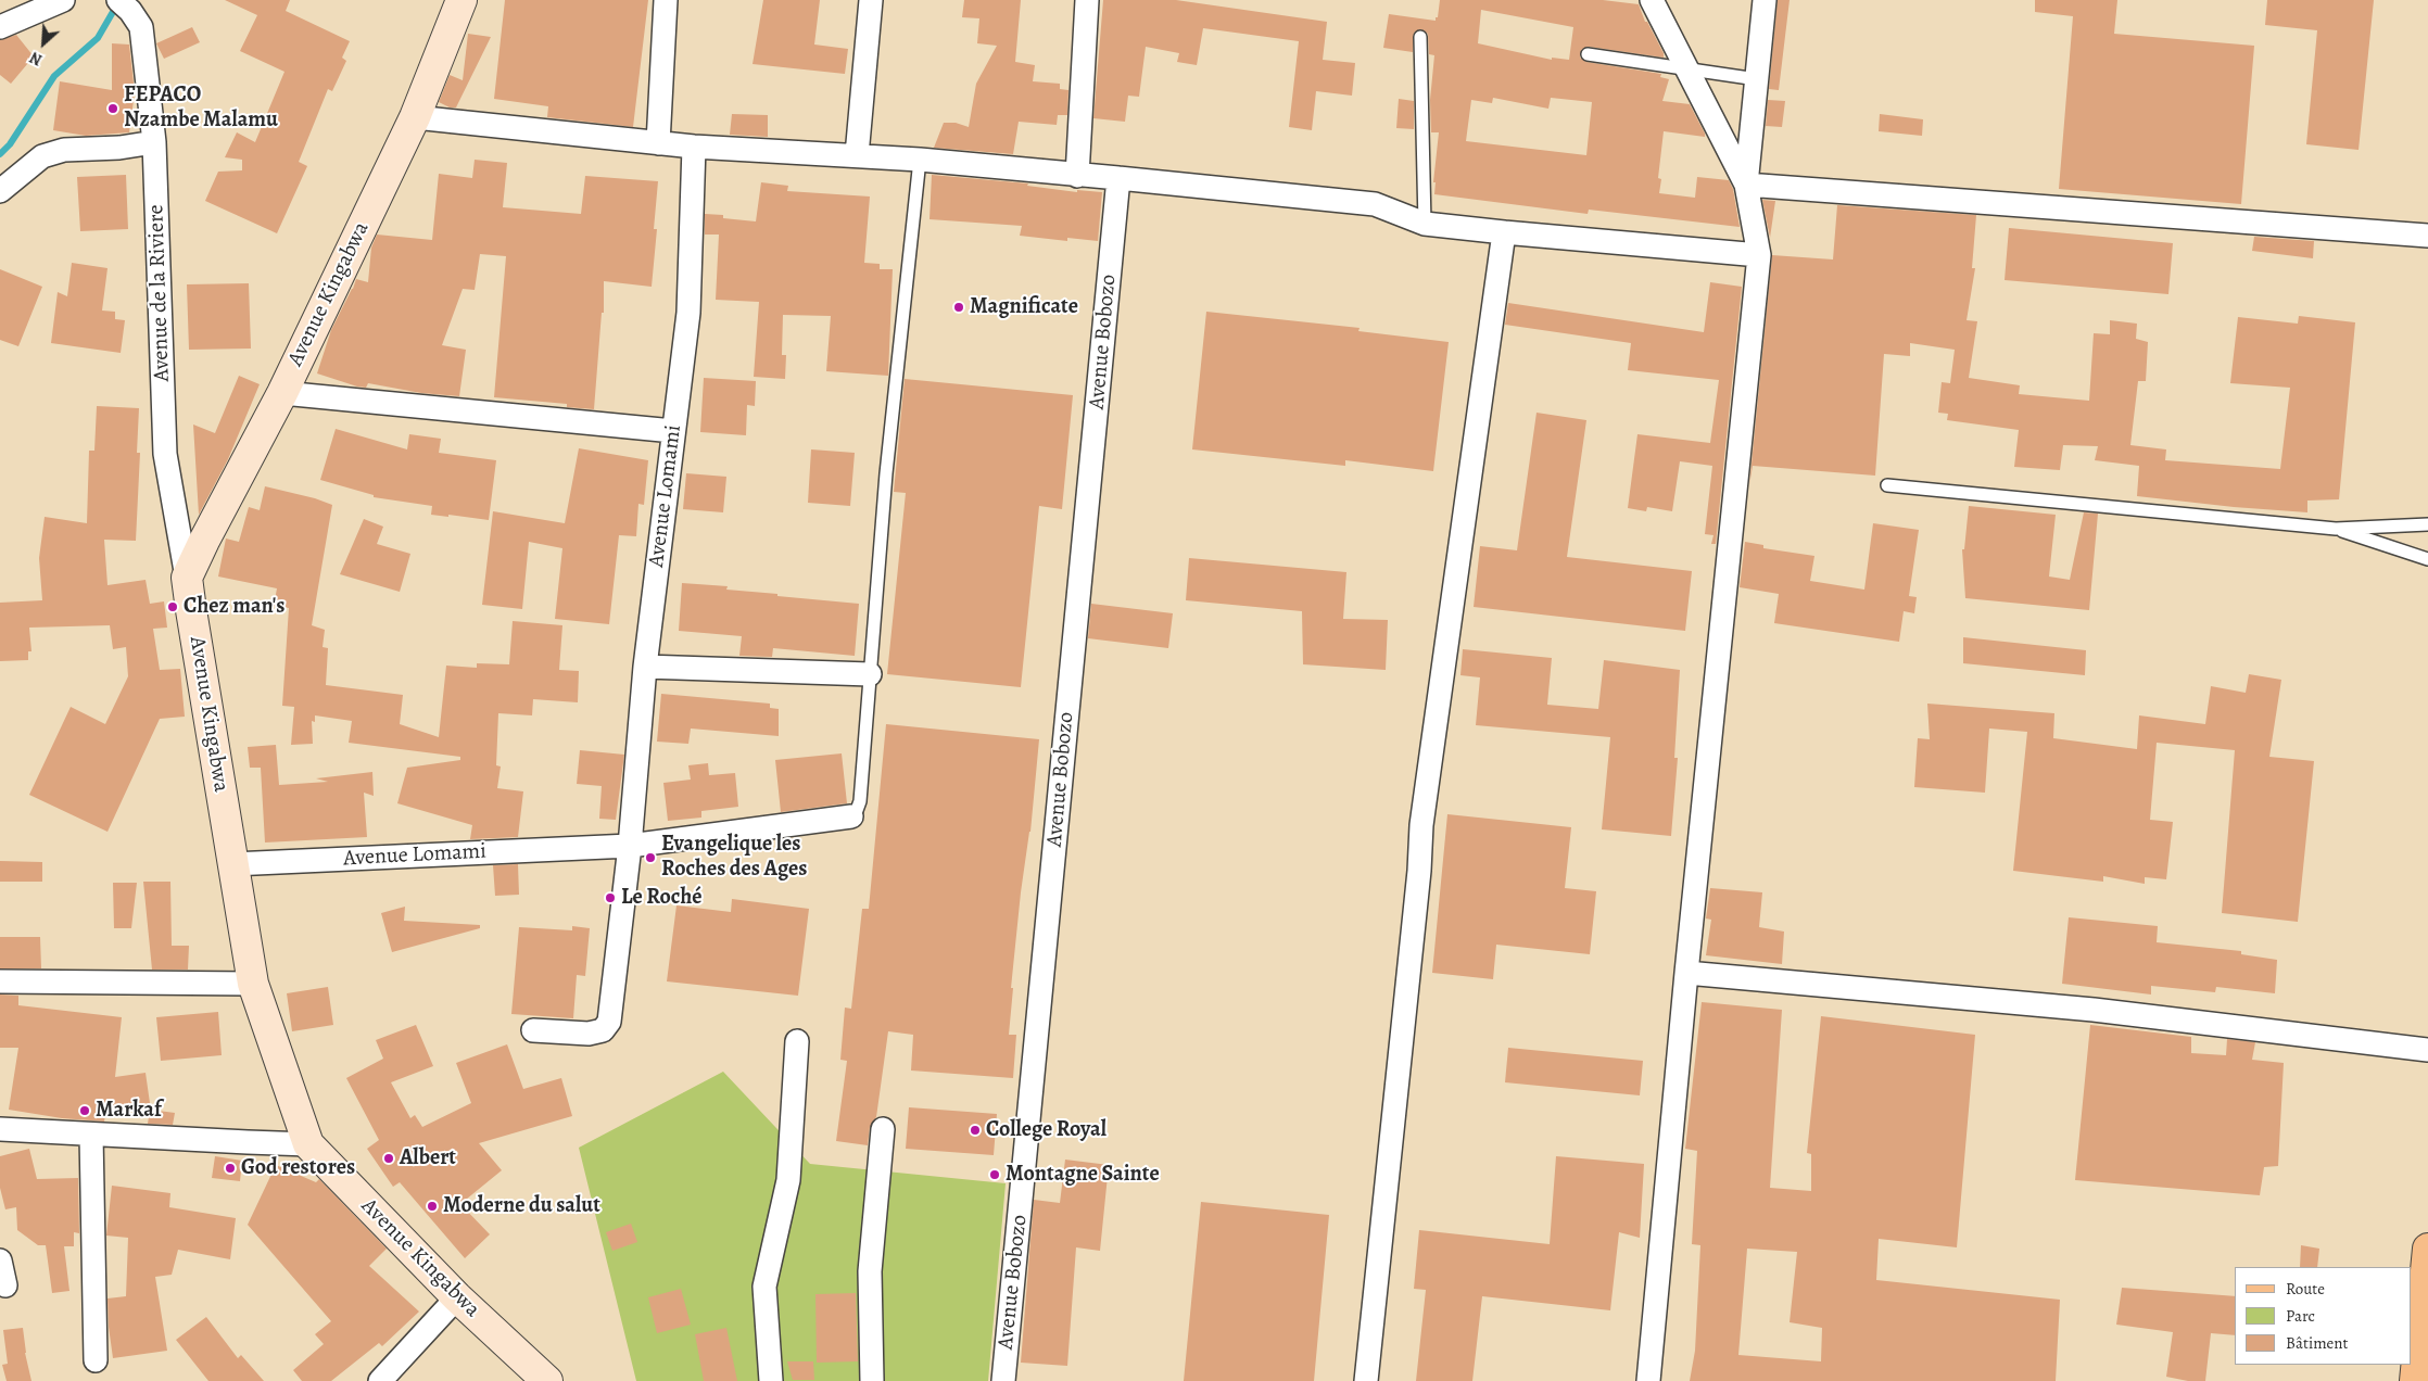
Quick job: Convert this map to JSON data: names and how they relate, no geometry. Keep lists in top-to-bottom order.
{
  "streets": {
    "street": [
      "Avenue de la Riviere",
      "Avenue Kingabwa",
      "Avenue Bobozo",
      "Avenue Lomami"
    ]
  },
  "crossings": [
    ["Avenue de la Riviere", "Avenue Kingabwa"],
    ["Avenue Kingabwa", "Avenue Lomami"]
  ],
  "places": [
    "FEPACO Nzambe Malamu",
    "Magnificate",
    "Chez man's",
    "Evangelique les Roches des Ages",
    "Le Roché",
    "Markaf",
    "College Royal",
    "Albert",
    "God restores",
    "Montagne Sainte",
    "Moderne du salut"
  ],
  "legend": ["Route", "Parc", "Bâtiment"],
  "north": "bottom left"
}
